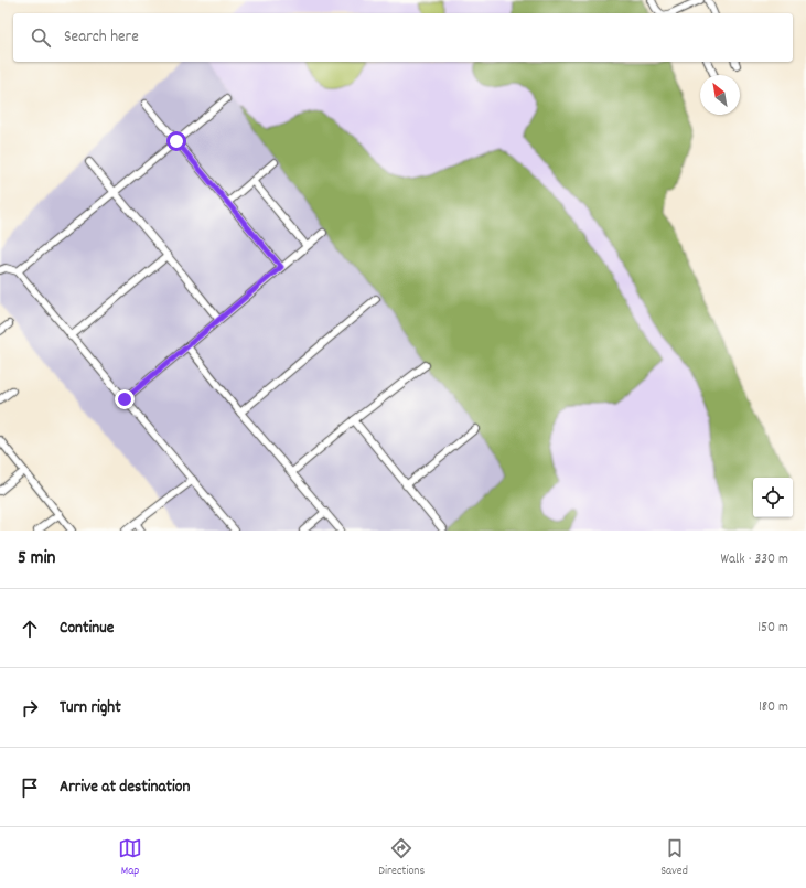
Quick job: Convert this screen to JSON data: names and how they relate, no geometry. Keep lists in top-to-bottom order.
{
  "north": "top left",
  "page": {
    "search": "Search here",
    "heading": ["5 min", "Walk · 330 m"],
    "list": [
      ["Continue", "150 m"],
      ["Turn right", "180 m"],
      "Arrive at destination"
    ],
    "nav": ["Map", "Directions", "Saved"]
  }
}
